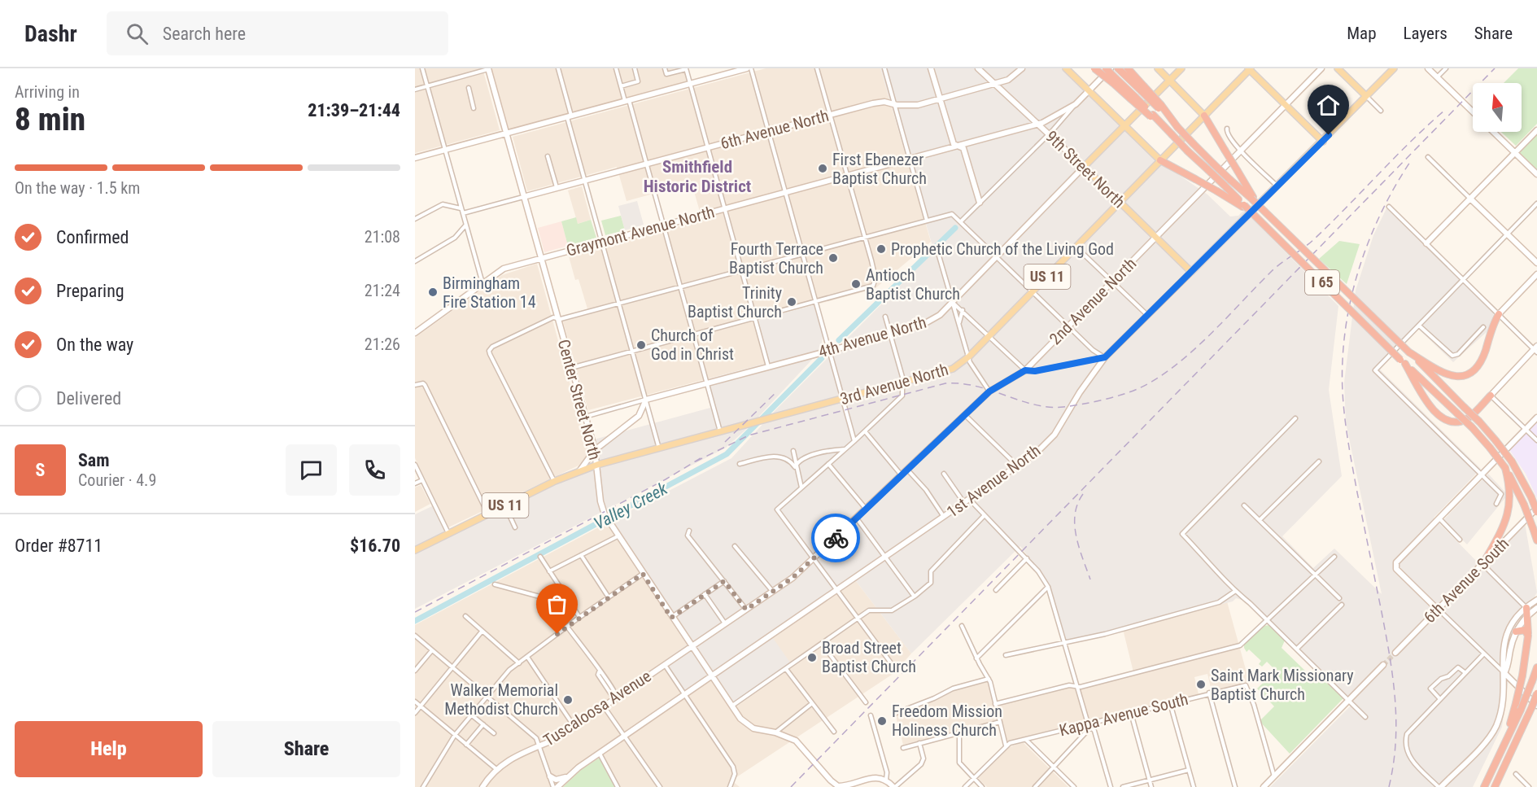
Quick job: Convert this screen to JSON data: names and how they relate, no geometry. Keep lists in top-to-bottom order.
{
  "streets": {
    "highway": ["I 65"],
    "main road": [
      "9th Street North",
      "US 11",
      "4th Avenue North",
      "3rd Avenue North",
      "1st Avenue North"
    ],
    "street": [
      "6th Avenue North",
      "Graymont Avenue North",
      "2nd Avenue North",
      "Center Street North",
      "6th Avenue South",
      "Tuscaloosa Avenue",
      "Kappa Avenue South"
    ]
  },
  "crossings": [
    ["6th Avenue North", "9th Street North"],
    ["6th Avenue North", "Center Street North"],
    ["9th Street North", "Graymont Avenue North"],
    ["9th Street North", "2nd Avenue North"],
    ["9th Street North", "4th Avenue North"],
    ["9th Street North", "3rd Avenue North"],
    ["9th Street North", "1st Avenue North"],
    ["Graymont Avenue North", "Center Street North"],
    ["US 11", "3rd Avenue North"],
    ["US 11", "Center Street North"],
    ["2nd Avenue North", "Center Street North"],
    ["2nd Avenue North", "Tuscaloosa Avenue"],
    ["4th Avenue North", "Center Street North"],
    ["3rd Avenue North", "Center Street North"],
    ["Center Street North", "1st Avenue North"],
    ["Center Street North", "Tuscaloosa Avenue"]
  ],
  "districts": ["Smithfield Historic District"],
  "water": ["Valley Creek"],
  "places": [
    "First Ebenezer Baptist Church",
    "Prophetic Church of the Living God",
    "Fourth Terrace Baptist Church",
    "Antioch Baptist Church",
    "Birmingham Fire Station 14",
    "Trinity Baptist Church",
    "Church of God in Christ",
    "Broad Street Baptist Church",
    "Saint Mark Missionary Baptist Church",
    "Walker Memorial Methodist Church",
    "Freedom Mission Holiness Church"
  ],
  "north": "top",
  "page": {
    "header": "Dashr",
    "search": "Search here",
    "nav": ["Map", "Layers", "Share"],
    "heading": ["8 min", "Arriving in", "21:39–21:44"],
    "panel": [
      "Sam",
      "Courier · 4.9",
      "Order #8711",
      "$16.70"
    ],
    "bar": "On the way · 1.5 km",
    "list": [
      ["Confirmed", "21:08"],
      ["Preparing", "21:24"],
      ["On the way", "21:26"],
      "Delivered"
    ],
    "round": "S",
    "buttons": ["Help", "Share"]
  }
}
